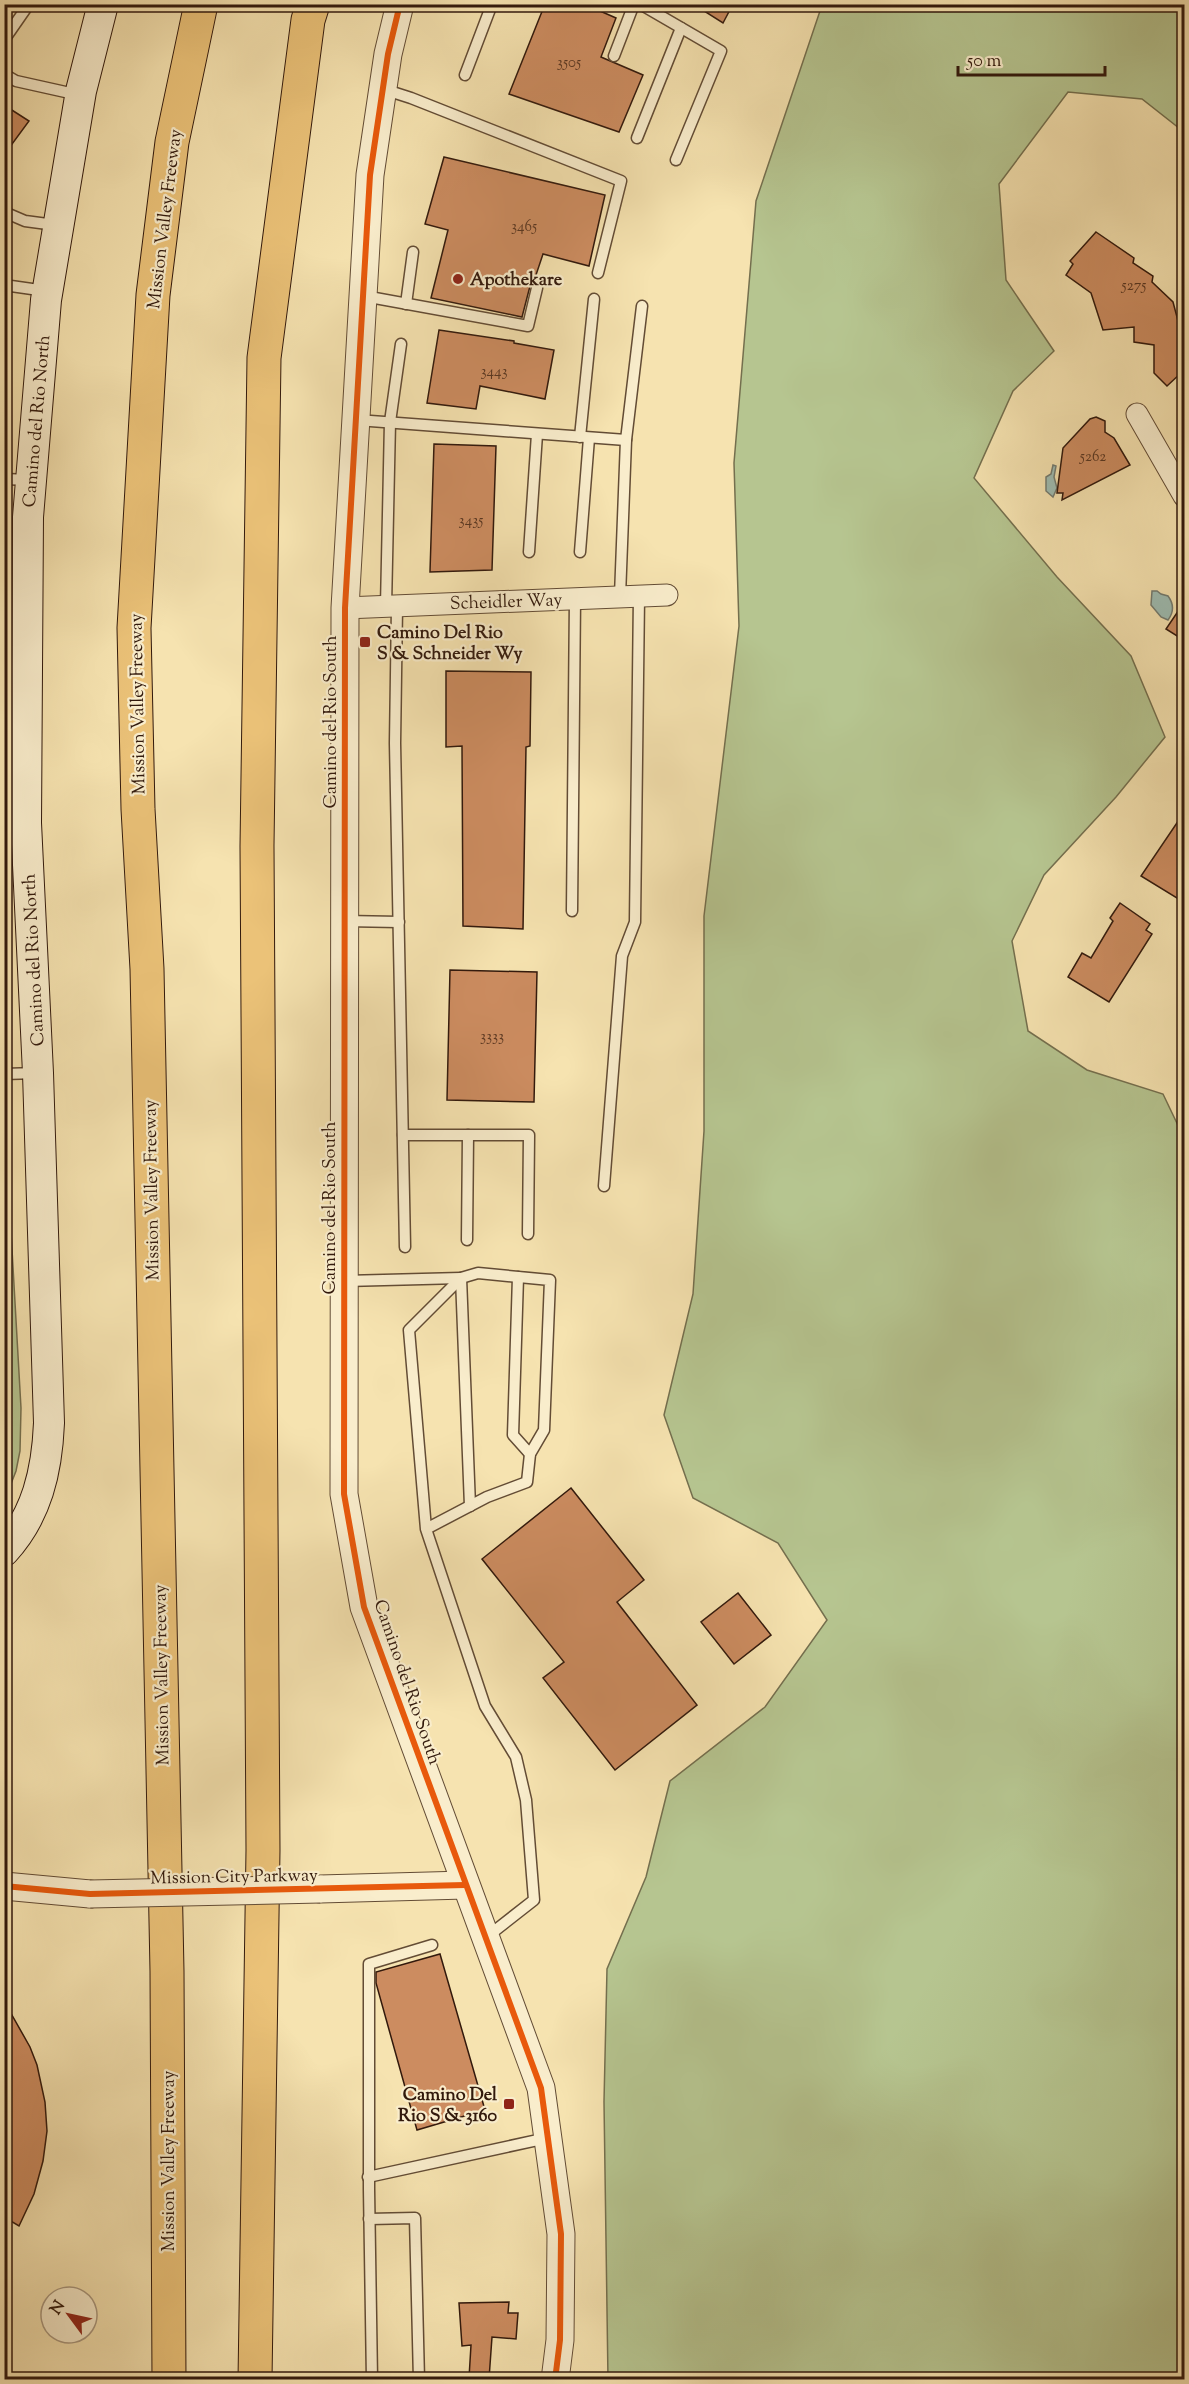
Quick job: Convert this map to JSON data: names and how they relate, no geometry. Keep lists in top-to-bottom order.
{
  "streets": {
    "highway": ["Mission Valley Freeway"],
    "main road": ["Camino del Rio North"],
    "street": ["Scheidler Way", "Camino del Rio South", "Mission City Parkway"]
  },
  "crossings": [
    ["Scheidler Way", "Camino del Rio South"],
    ["Camino del Rio South", "Mission City Parkway"]
  ],
  "places": {
    "other": ["Apothekare"],
    "transit": ["Camino Del Rio S & Schneider Wy", "Camino Del Rio S & 3160"]
  },
  "house_numbers": [
    "3505",
    "3465",
    "5275",
    "3443",
    "5262",
    "3435",
    "3333"
  ],
  "scale_bar": "50 m",
  "north": "top left"
}
